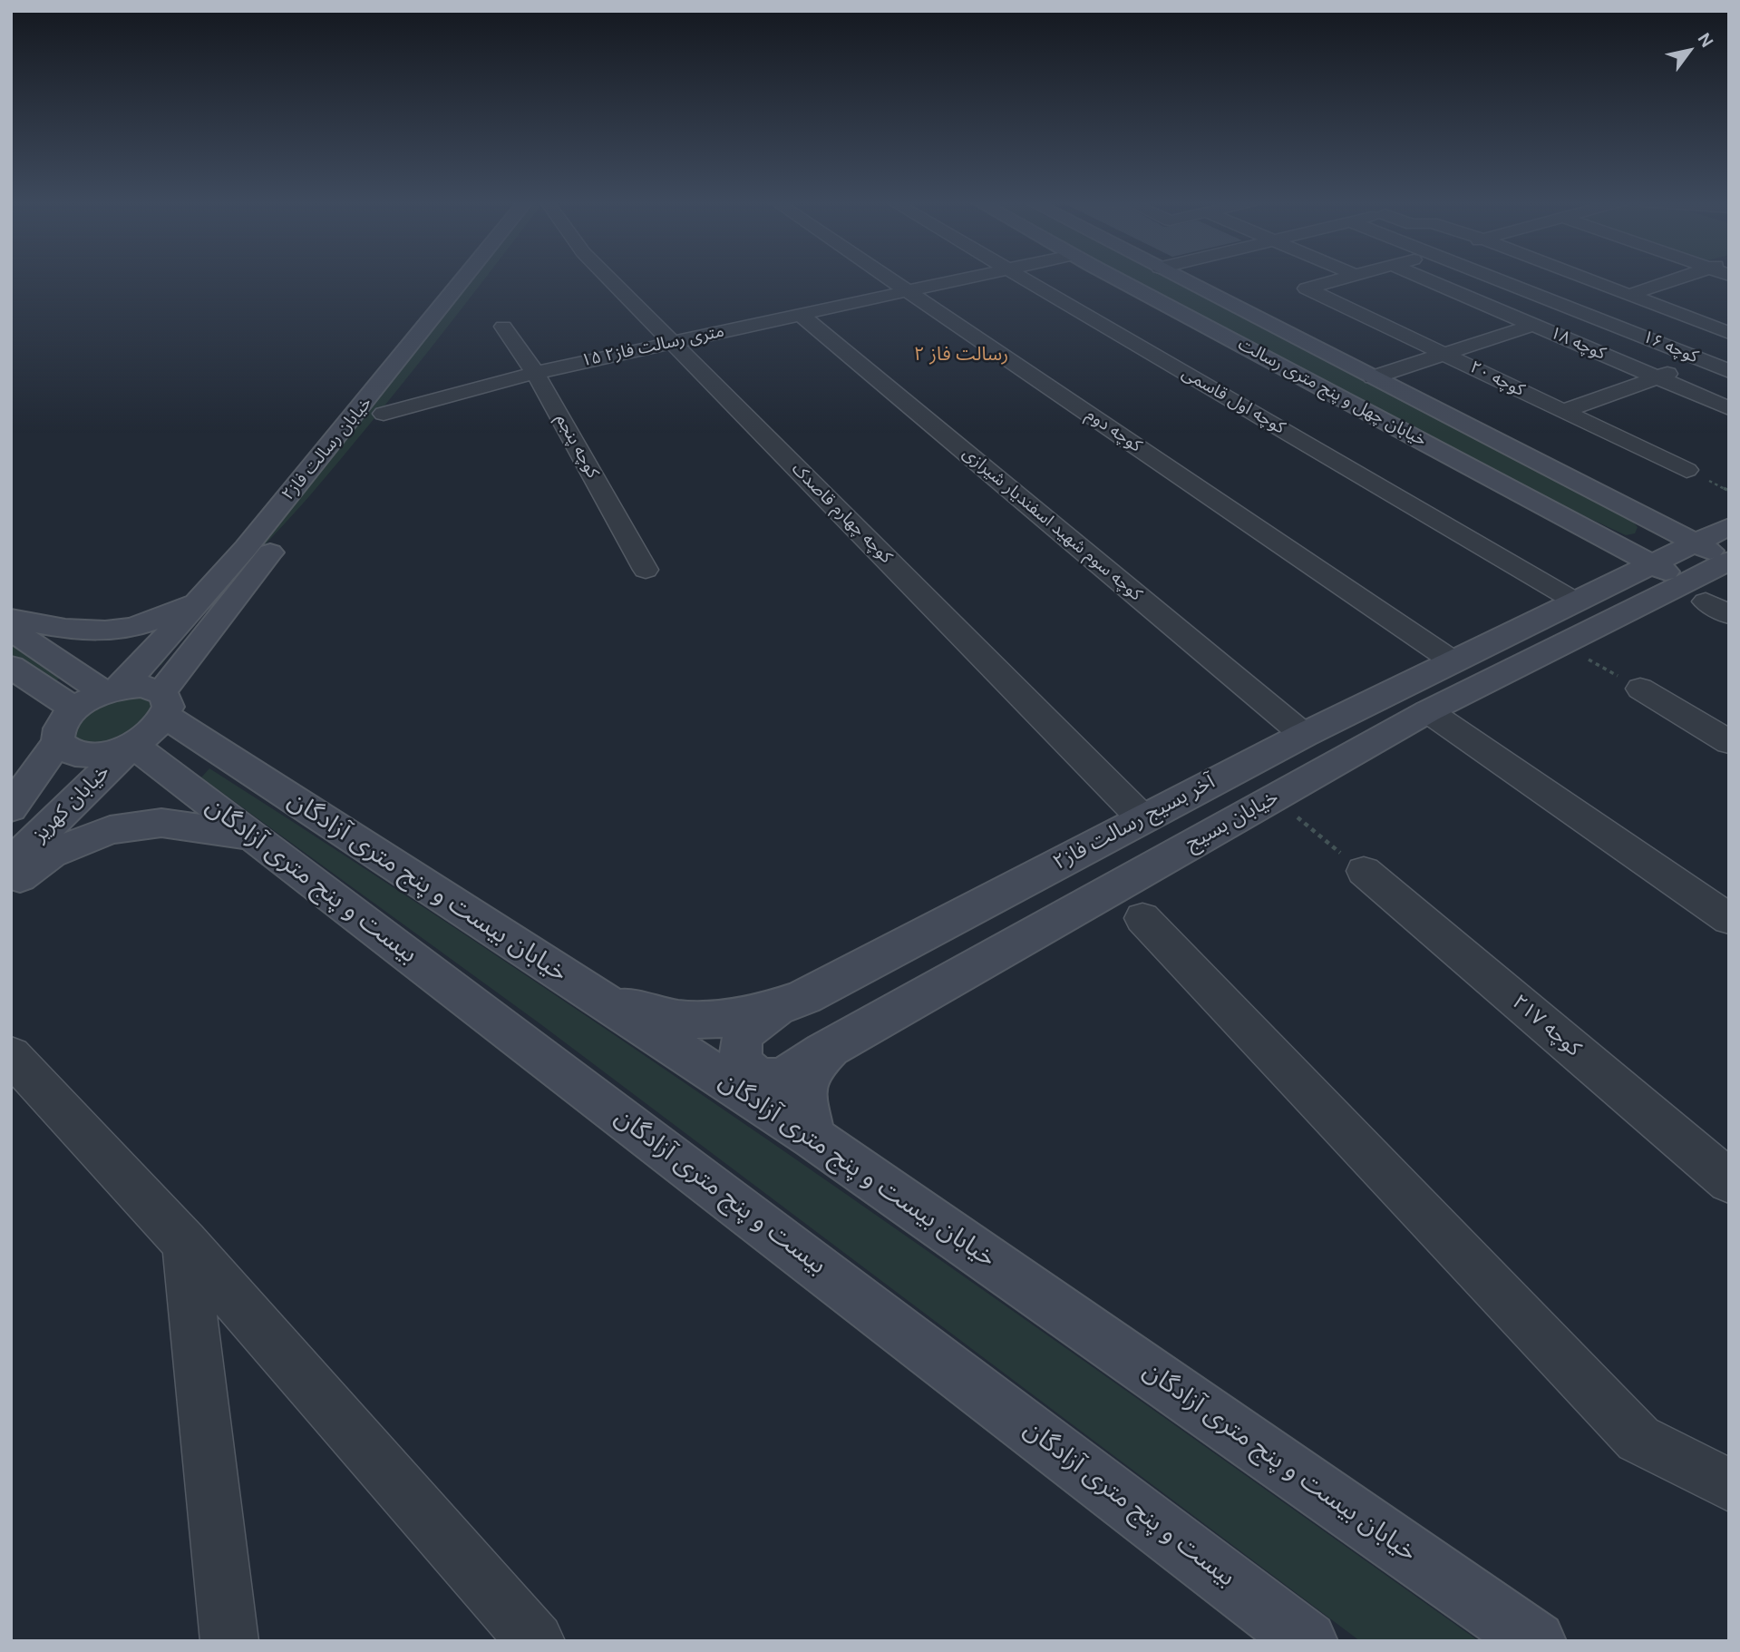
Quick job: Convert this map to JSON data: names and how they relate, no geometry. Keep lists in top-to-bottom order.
{
  "streets": {
    "main road": [
      "خیابان چهل و پنج متری رسالت",
      "خیابان رسالت فاز۲",
      "خیابان کهریز",
      "خیابان بسیج",
      "آخر بسیج رسالت فاز۲",
      "بیست و پنج متری آزادگان",
      "خیابان بیست و پنج متری آزادگان"
    ],
    "street": [
      "۱۸ کوچه",
      "۱۵ متری رسالت فاز۲",
      "۱۶ کوچه",
      "۲۰ کوچه",
      "کوچه اول قاسمی",
      "کوچه دوم",
      "کوچه پنجم",
      "کوچه چهارم قاصدک",
      "کوچه سوم شهید اسفندیار شیرازی",
      "کوچه ۲۱۷"
    ]
  },
  "crossings": [
    ["۱۵ متری رسالت فاز۲", "کوچه دوم"],
    ["۱۵ متری رسالت فاز۲", "کوچه پنجم"],
    ["۱۵ متری رسالت فاز۲", "خیابان رسالت فاز۲"],
    ["۱۵ متری رسالت فاز۲", "کوچه چهارم قاصدک"],
    ["۱۵ متری رسالت فاز۲", "کوچه سوم شهید اسفندیار شیرازی"],
    ["خیابان چهل و پنج متری رسالت", "خیابان بسیج"],
    ["خیابان چهل و پنج متری رسالت", "آخر بسیج رسالت فاز۲"],
    ["کوچه اول قاسمی", "آخر بسیج رسالت فاز۲"],
    ["کوچه دوم", "آخر بسیج رسالت فاز۲"],
    ["خیابان رسالت فاز۲", "خیابان کهریز"],
    ["خیابان رسالت فاز۲", "بیست و پنج متری آزادگان"],
    ["خیابان رسالت فاز۲", "خیابان بیست و پنج متری آزادگان"],
    ["کوچه چهارم قاصدک", "آخر بسیج رسالت فاز۲"],
    ["کوچه سوم شهید اسفندیار شیرازی", "آخر بسیج رسالت فاز۲"],
    ["خیابان کهریز", "بیست و پنج متری آزادگان"],
    ["خیابان کهریز", "خیابان بیست و پنج متری آزادگان"],
    ["خیابان بسیج", "خیابان بیست و پنج متری آزادگان"],
    ["آخر بسیج رسالت فاز۲", "خیابان بیست و پنج متری آزادگان"],
    ["بیست و پنج متری آزادگان", "خیابان بیست و پنج متری آزادگان"]
  ],
  "districts": ["رسالت فاز ۲"],
  "north": "top right"
}
